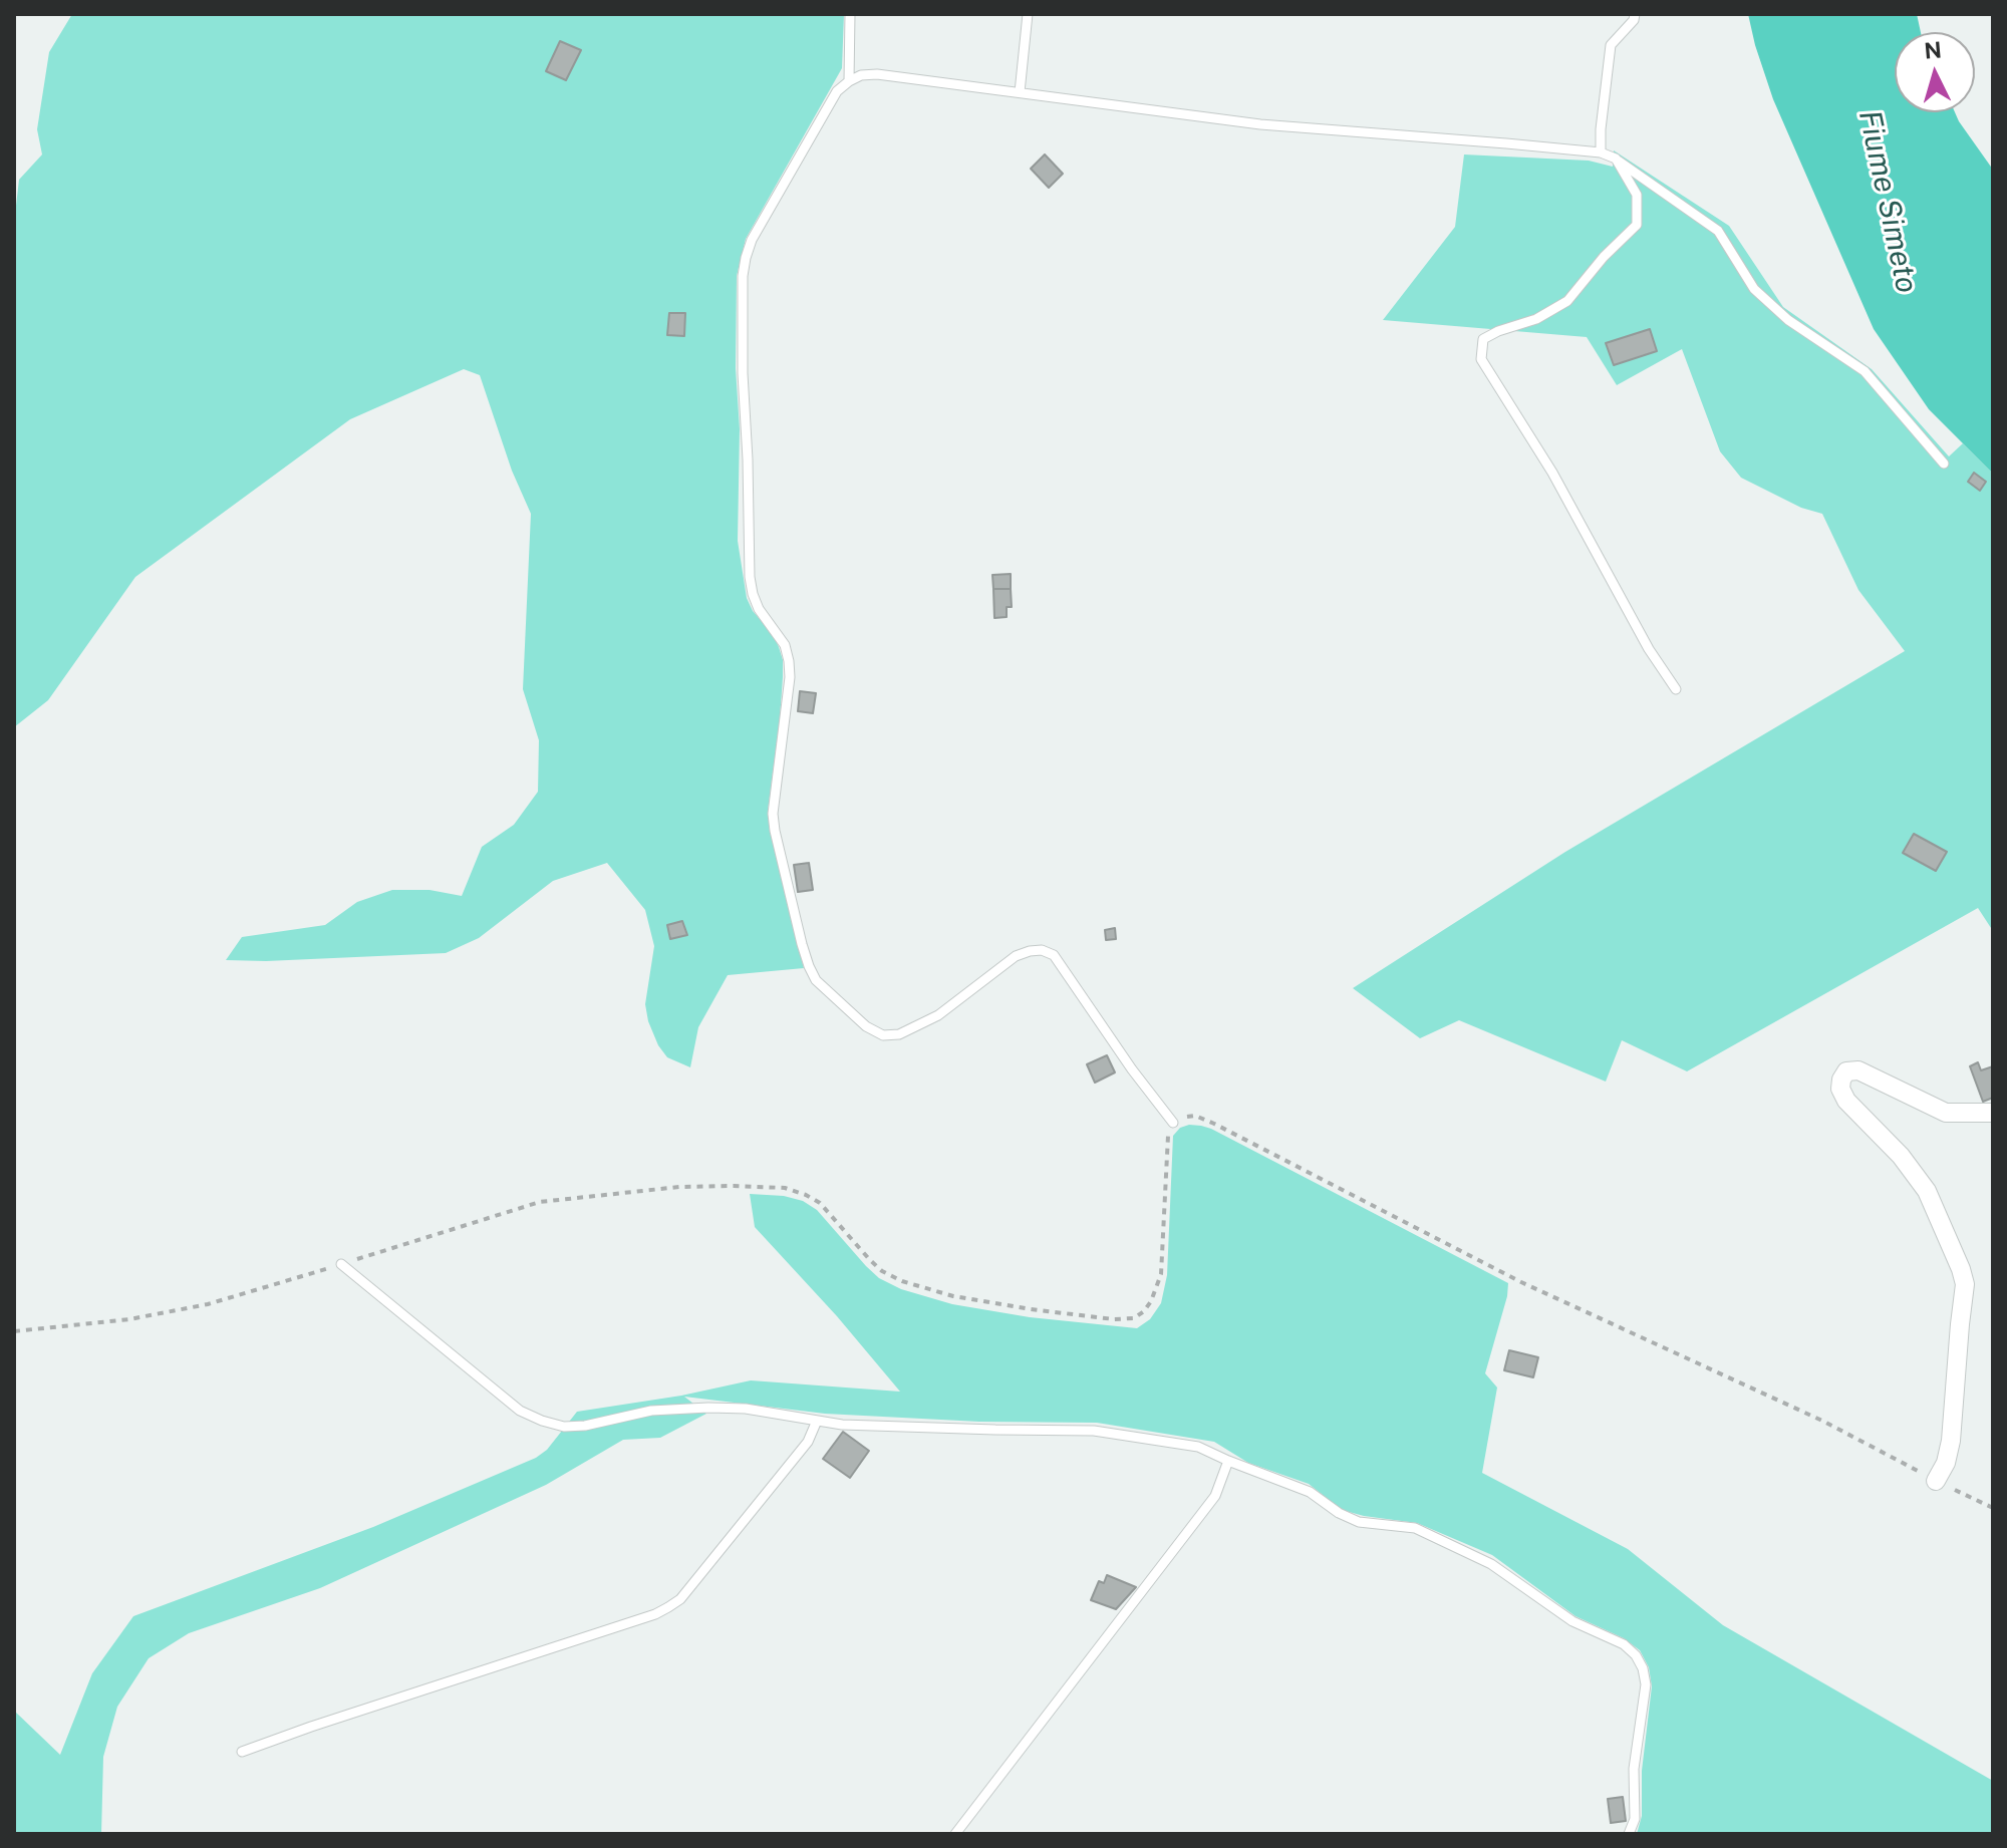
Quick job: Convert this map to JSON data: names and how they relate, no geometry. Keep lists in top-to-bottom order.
{
  "water": ["Fiume Simeto"],
  "north": "top"
}
